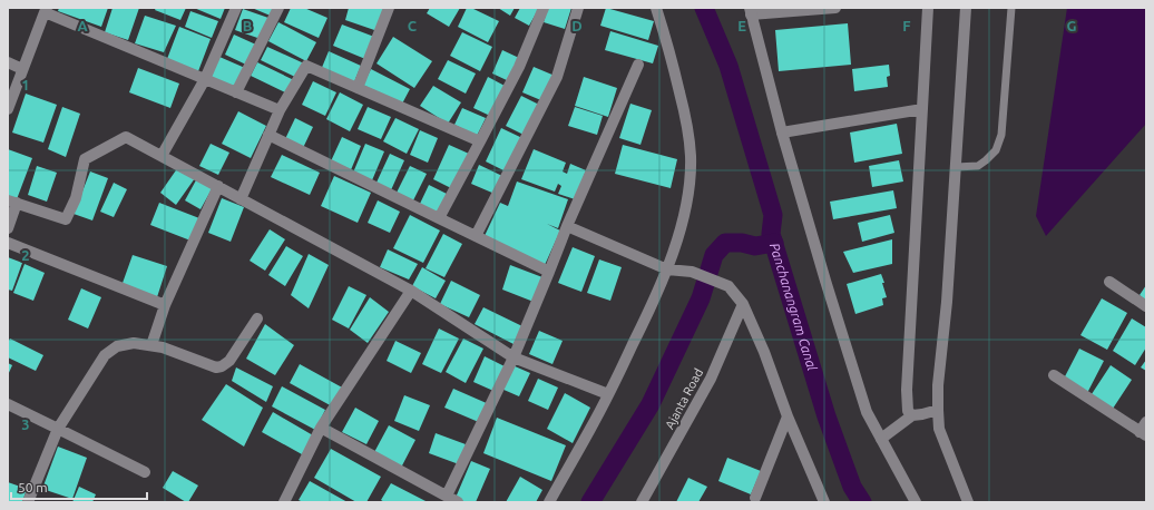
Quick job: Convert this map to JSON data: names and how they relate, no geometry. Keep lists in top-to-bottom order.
{
  "streets": {
    "street": ["Ajanta Road"]
  },
  "water": ["Panchanangram Canal"],
  "scale_bar": "50 m",
  "grid": {
    "columns": [
      "A",
      "B",
      "C",
      "D",
      "E",
      "F",
      "G"
    ],
    "rows": ["1", "2", "3"]
  }
}
